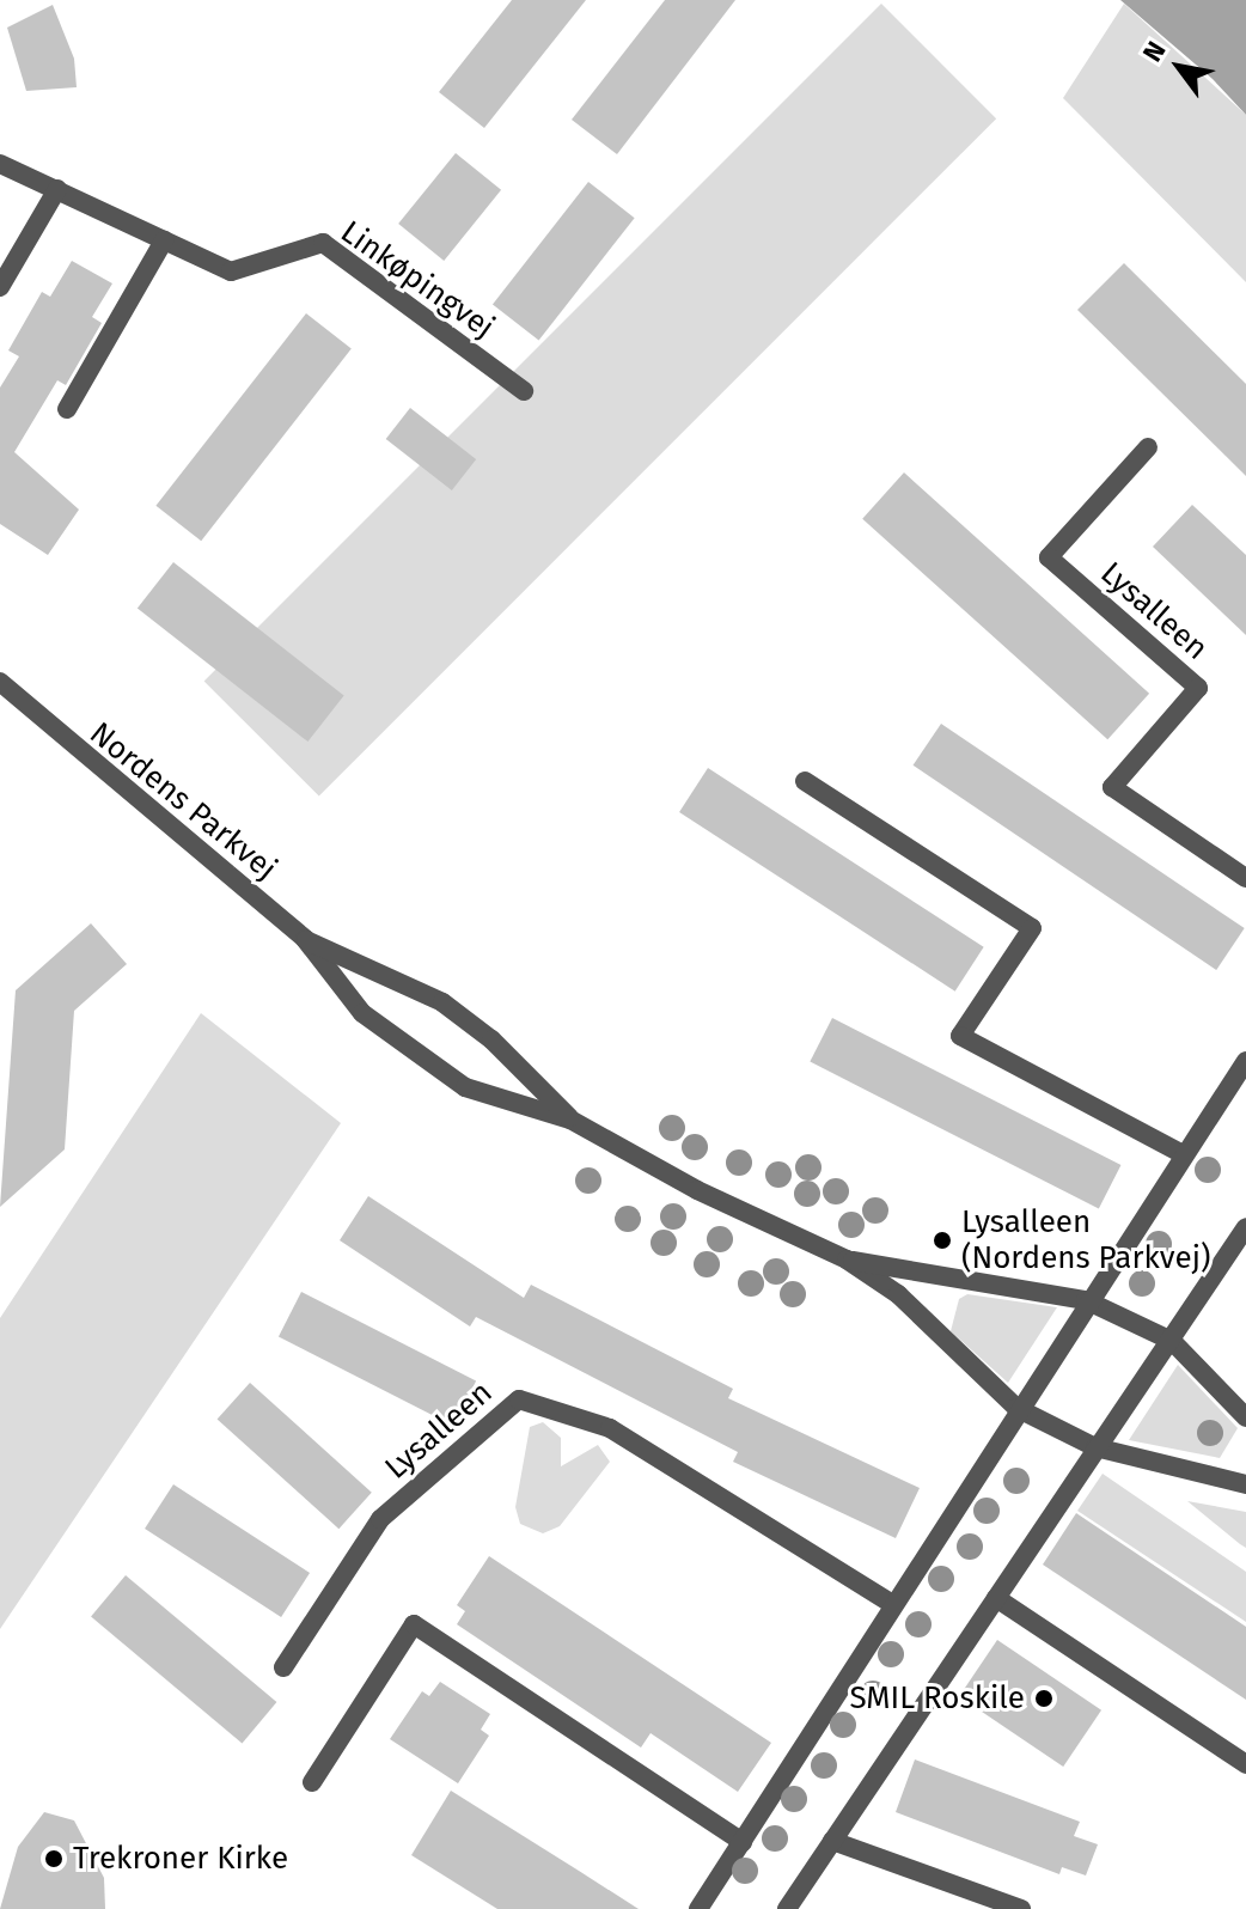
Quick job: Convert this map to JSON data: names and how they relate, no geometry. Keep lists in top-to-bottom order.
{
  "streets": {
    "street": ["Linkøpingvej", "Lysalleen", "Nordens Parkvej"]
  },
  "places": ["Lysalleen (Nordens Parkvej)", "SMIL Roskile", "Trekroner Kirke"],
  "north": "top left"
}
